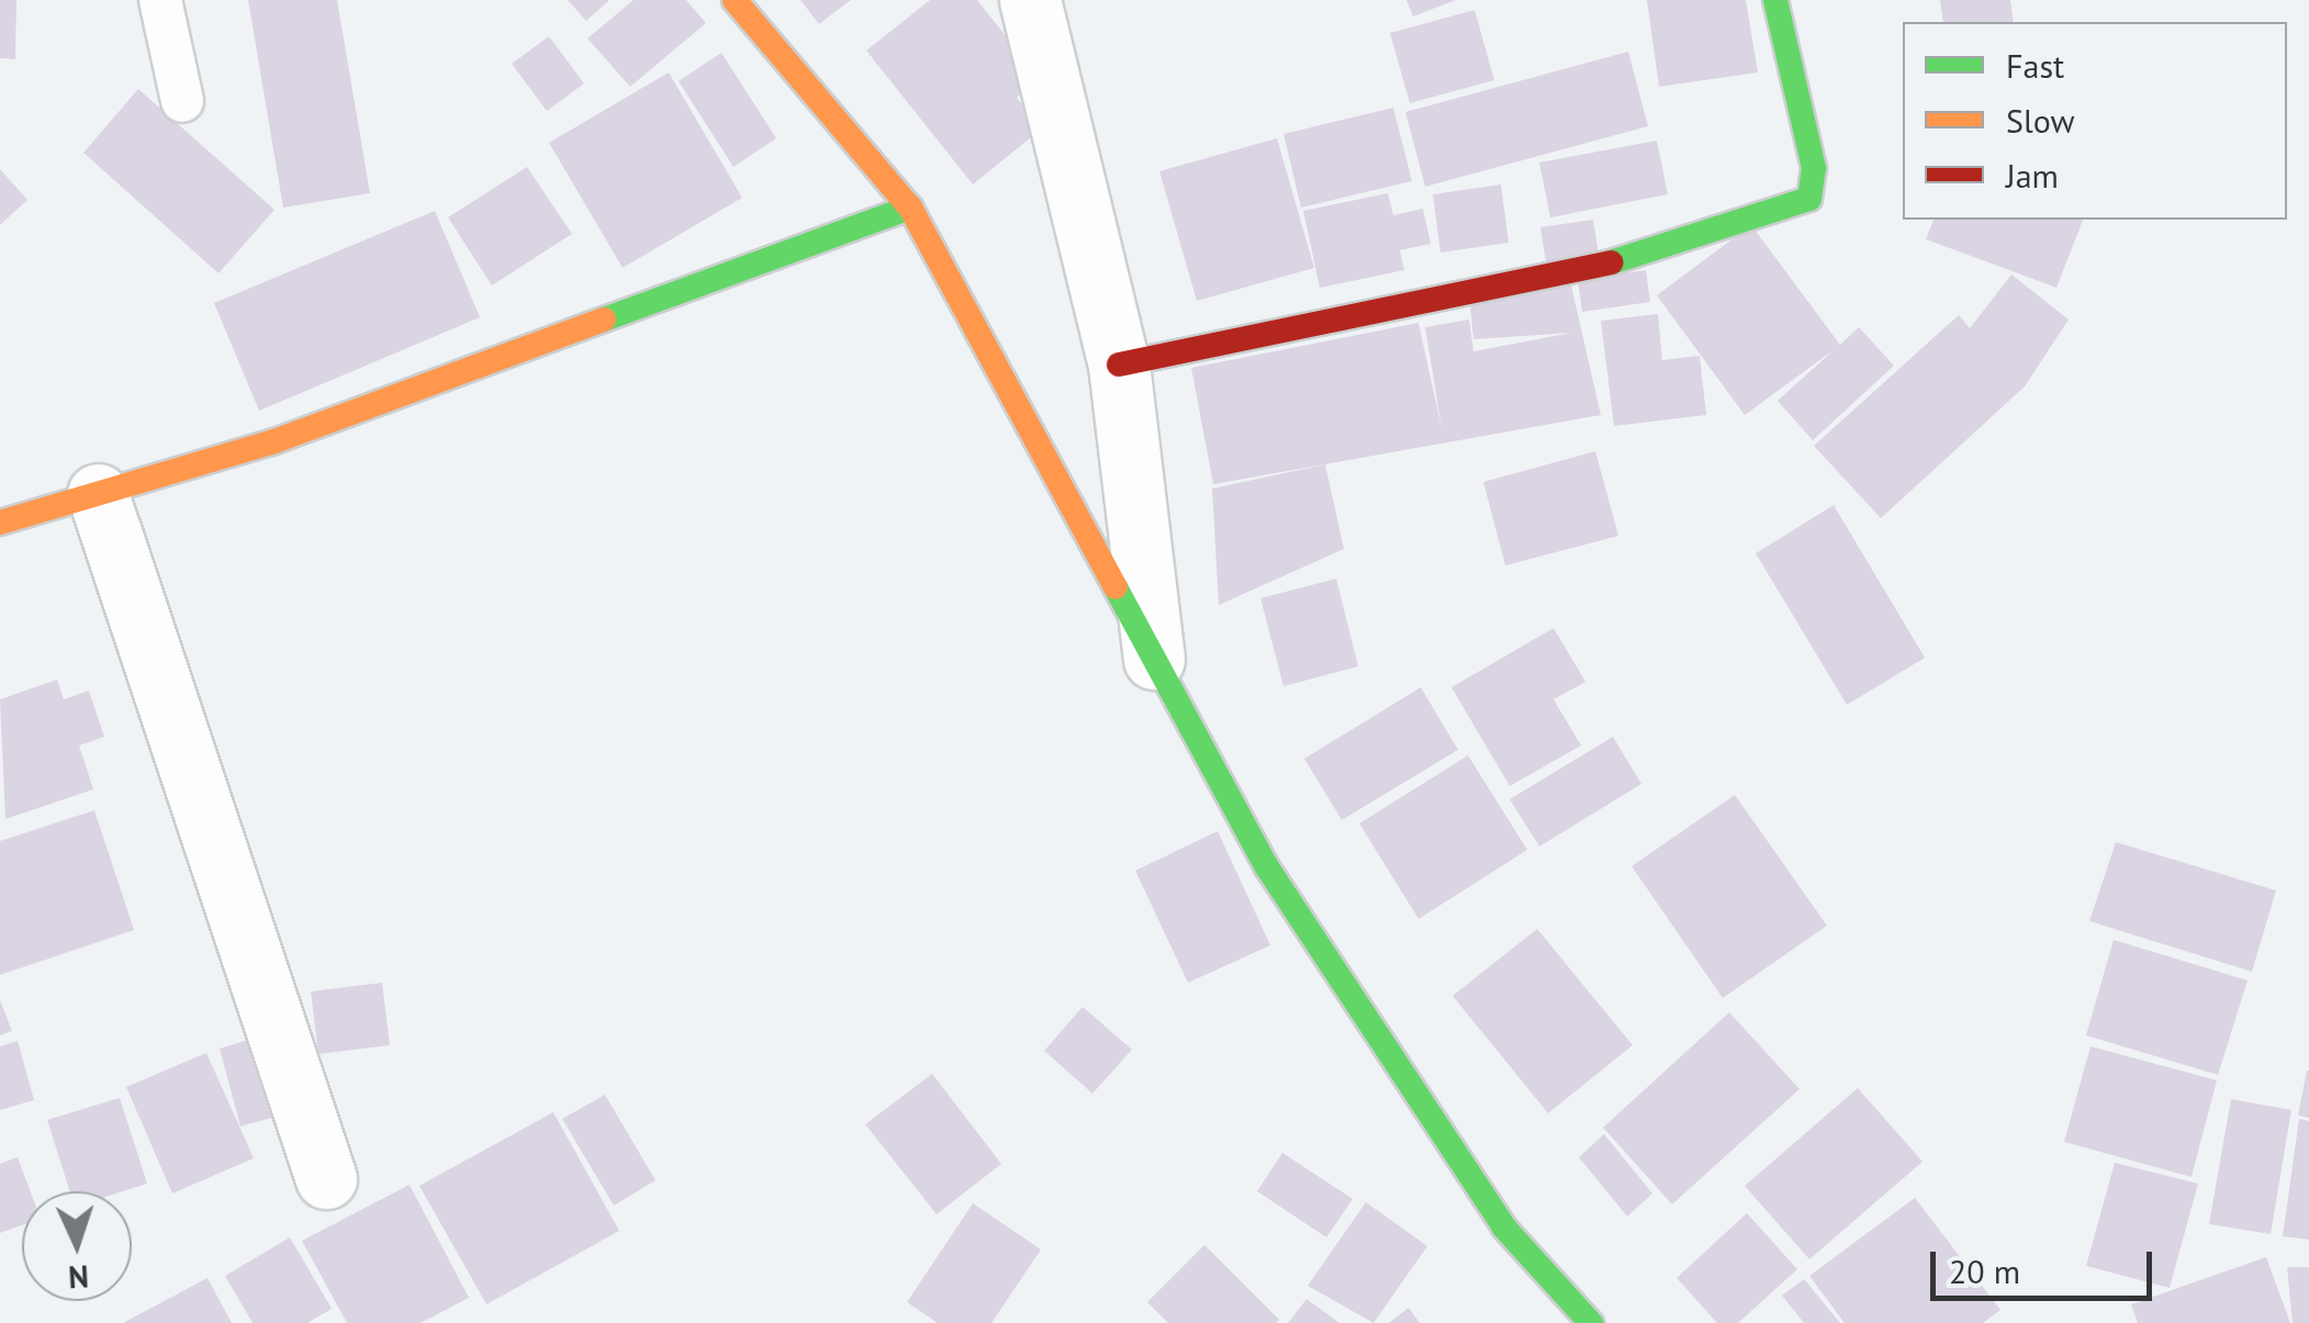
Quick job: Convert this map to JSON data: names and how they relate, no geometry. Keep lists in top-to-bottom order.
{
  "legend": ["Fast", "Slow", "Jam"],
  "scale_bar": "20 m",
  "north": "bottom"
}
